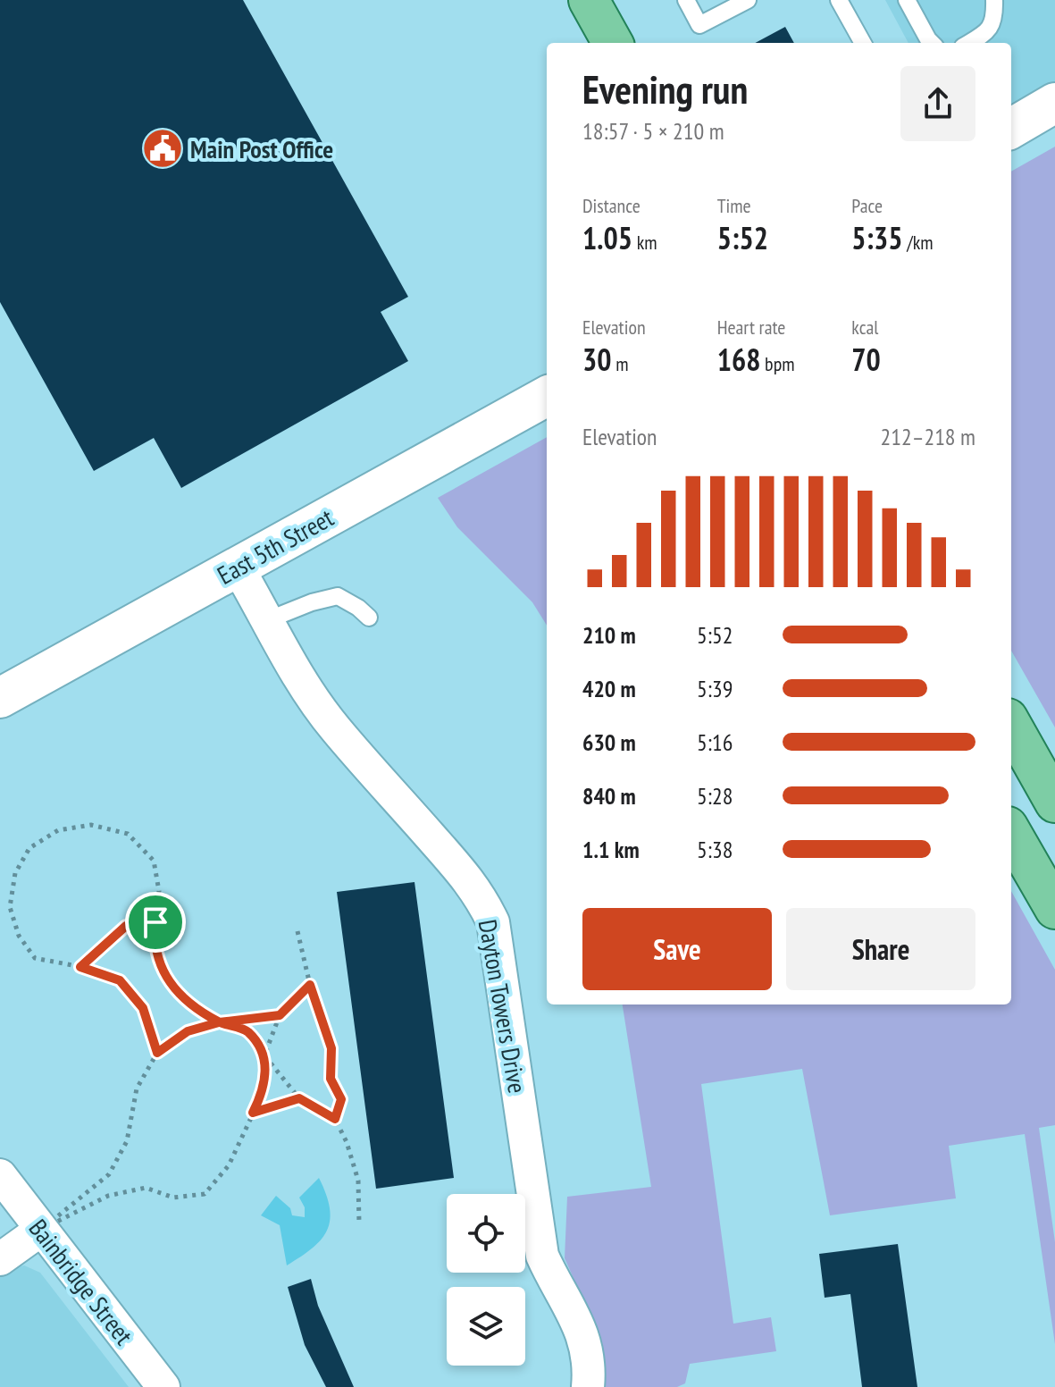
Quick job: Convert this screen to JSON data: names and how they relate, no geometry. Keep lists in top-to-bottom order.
{
  "streets": {
    "main road": ["East 5th Street"],
    "street": ["Dayton Towers Drive", "Bainbridge Street"]
  },
  "crossings": [
    ["East 5th Street", "Dayton Towers Drive"]
  ],
  "places": {
    "public building": ["Main Post Office"]
  },
  "page": {
    "heading": ["Evening run", "18:57 · 5 × 210 m"],
    "stats": [
      ["Distance", "1.05 km"],
      ["Time", "5:52"],
      ["Pace", "5:35 /km"],
      ["Elevation", "30 m"],
      ["Heart rate", "168 bpm"],
      ["kcal", "70"]
    ],
    "chart": ["Elevation", "212–218 m"],
    "list": [
      {
        "name": "210 m",
        "note": "5:52"
      },
      {
        "name": "420 m",
        "note": "5:39"
      },
      {
        "name": "630 m",
        "note": "5:16"
      },
      {
        "name": "840 m",
        "note": "5:28"
      },
      {
        "name": "1.1 km",
        "note": "5:38"
      }
    ],
    "buttons": ["Save", "Share"]
  }
}
